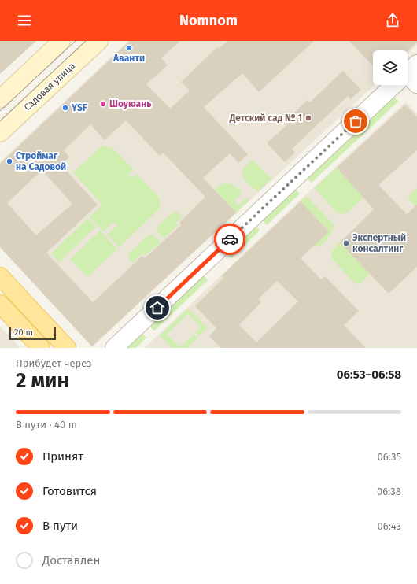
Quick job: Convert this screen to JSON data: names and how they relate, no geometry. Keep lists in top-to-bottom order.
{
  "streets": {
    "street": ["Садовая улица"]
  },
  "places": [
    "Аванти",
    "Шоуюань",
    "YSF",
    "Детский сад № 1",
    "Строймаг на Садовой",
    "Экспертный консалтинг"
  ],
  "scale_bar": "20 m",
  "page": {
    "header": "Nomnom",
    "scale": "20 m",
    "heading": ["2 мин", "Прибудет через", "06:53–06:58"],
    "bar": "В пути · 40 m",
    "list": [
      ["Принят", "06:35"],
      ["Готовится", "06:38"],
      ["В пути", "06:43"],
      "Доставлен"
    ]
  }
}
